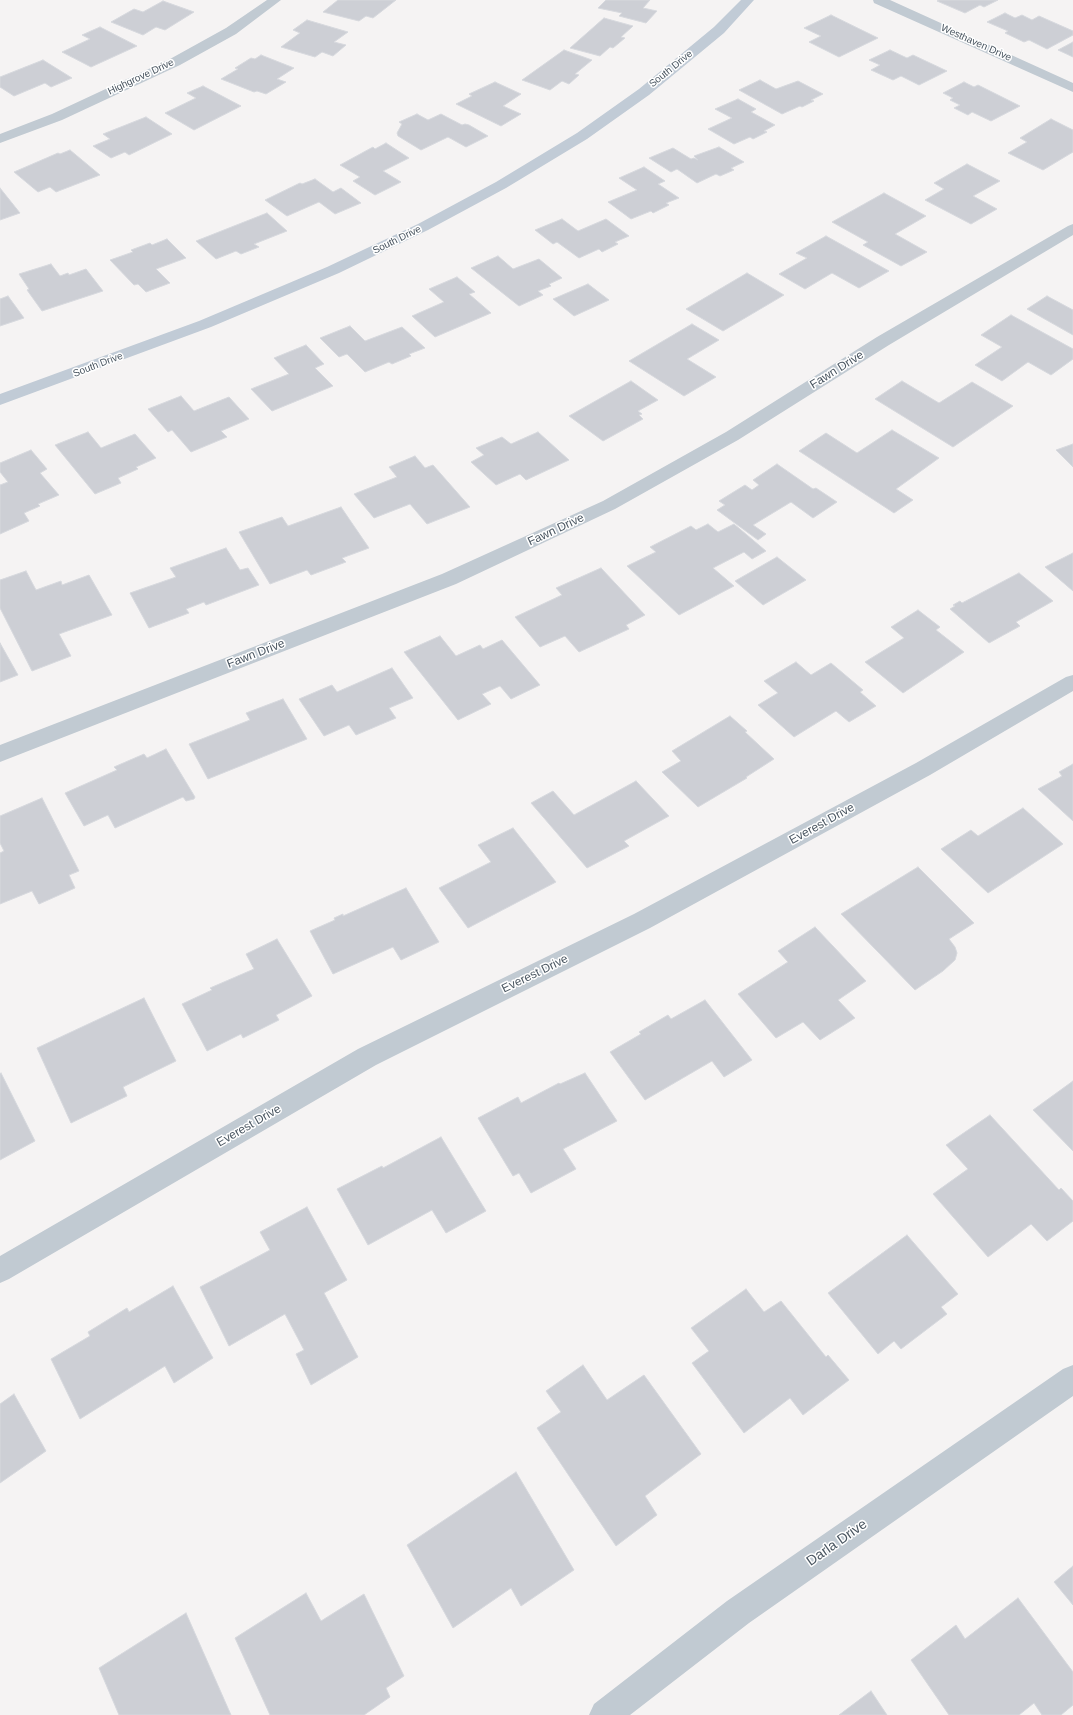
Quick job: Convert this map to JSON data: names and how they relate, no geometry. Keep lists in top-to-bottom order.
{
  "streets": {
    "street": [
      "Westhaven Drive",
      "South Drive",
      "Highgrove Drive",
      "Fawn Drive",
      "Everest Drive",
      "Darla Drive"
    ]
  }
}
